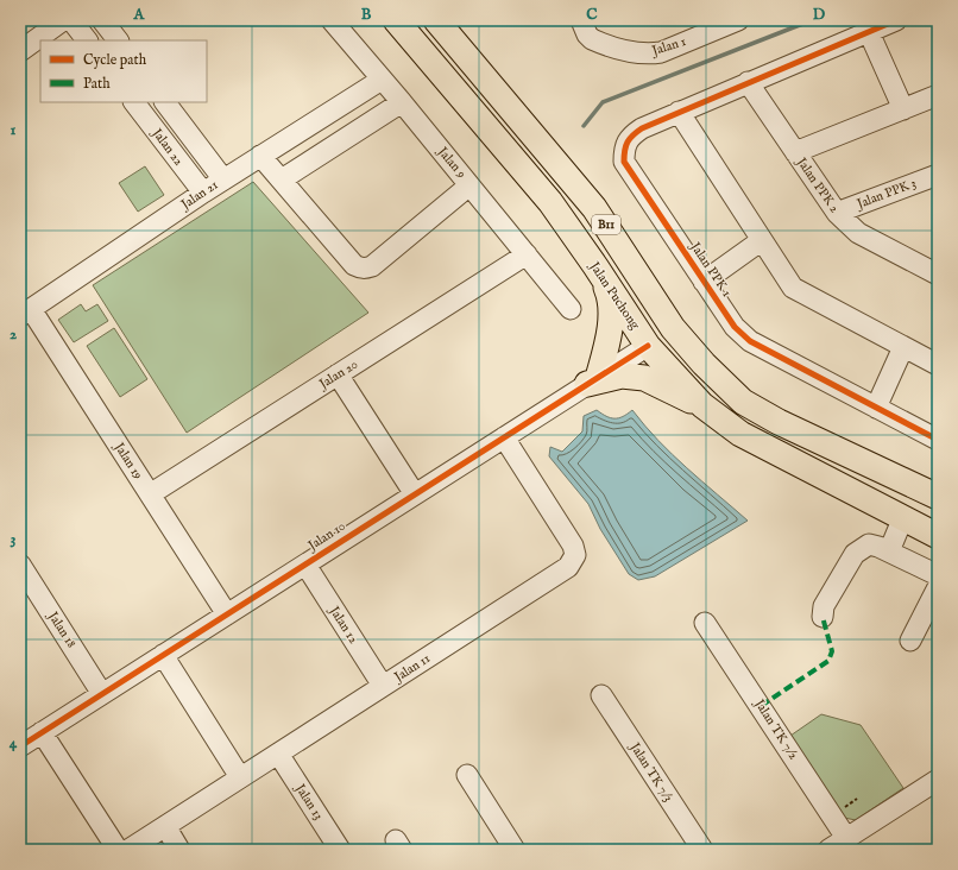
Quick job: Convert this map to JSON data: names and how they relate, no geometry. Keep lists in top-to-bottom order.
{
  "streets": {
    "main road": ["B11", "Jalan Puchong"],
    "street": [
      "Jalan 1",
      "Jalan 22",
      "Jalan 9",
      "Jalan PPK 2",
      "Jalan PPK 3",
      "Jalan 21",
      "Jalan PPK 1",
      "Jalan 20",
      "Jalan 19",
      "Jalan 10",
      "Jalan 12",
      "Jalan 18",
      "Jalan 11",
      "Jalan TK 7/2",
      "Jalan TK 7/3",
      "Jalan 13"
    ]
  },
  "crossings": [
    ["Jalan 22", "Jalan 21"],
    ["Jalan 9", "Jalan 21"],
    ["Jalan 9", "Jalan 20"],
    ["Jalan PPK 2", "Jalan PPK 3"],
    ["Jalan PPK 2", "Jalan PPK 1"],
    ["Jalan 21", "Jalan 19"],
    ["Jalan Puchong", "Jalan 10"],
    ["Jalan 20", "Jalan 19"],
    ["Jalan 19", "Jalan 10"],
    ["Jalan 10", "Jalan 12"],
    ["Jalan 10", "Jalan 18"],
    ["Jalan 10", "Jalan 11"],
    ["Jalan 12", "Jalan 11"],
    ["Jalan 11", "Jalan 13"]
  ],
  "legend": ["Cycle path", "Path"],
  "grid": {
    "columns": [
      "A",
      "B",
      "C",
      "D"
    ],
    "rows": [
      "1",
      "2",
      "3",
      "4"
    ]
  }
}
